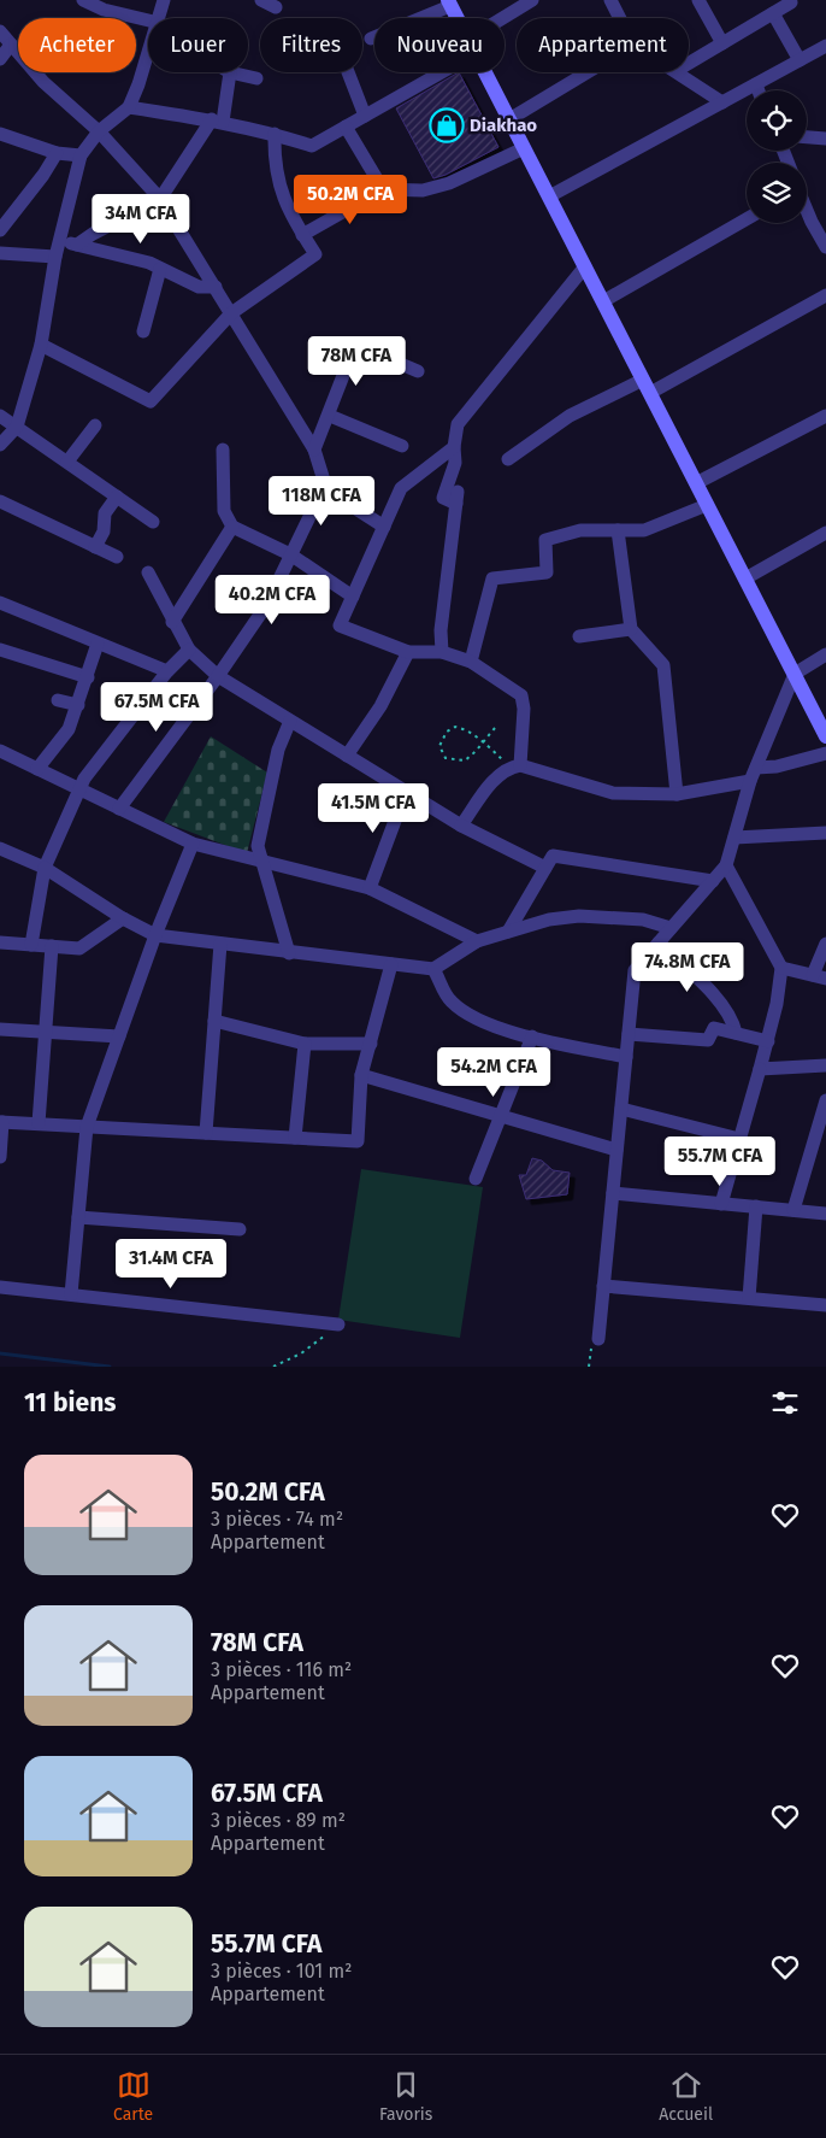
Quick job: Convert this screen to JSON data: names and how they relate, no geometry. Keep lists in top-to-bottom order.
{
  "places": {
    "shop": ["Diakhao"]
  },
  "page": {
    "chip": [
      "Acheter",
      "Louer",
      "Filtres",
      "Nouveau",
      "Appartement"
    ],
    "price": [
      "50.2M CFA",
      "34M CFA",
      "78M CFA",
      "118M CFA",
      "40.2M CFA",
      "67.5M CFA",
      "41.5M CFA",
      "74.8M CFA",
      "54.2M CFA",
      "55.7M CFA",
      "31.4M CFA"
    ],
    "heading": "11 biens",
    "list": [
      {
        "name": "50.2M CFA",
        "note": "3 pièces · 74 m² · Appartement"
      },
      {
        "name": "78M CFA",
        "note": "3 pièces · 116 m² · Appartement"
      },
      {
        "name": "67.5M CFA",
        "note": "3 pièces · 89 m² · Appartement"
      },
      {
        "name": "55.7M CFA",
        "note": "3 pièces · 101 m² · Appartement"
      }
    ],
    "tabs": ["Carte", "Favoris", "Accueil"]
  }
}
